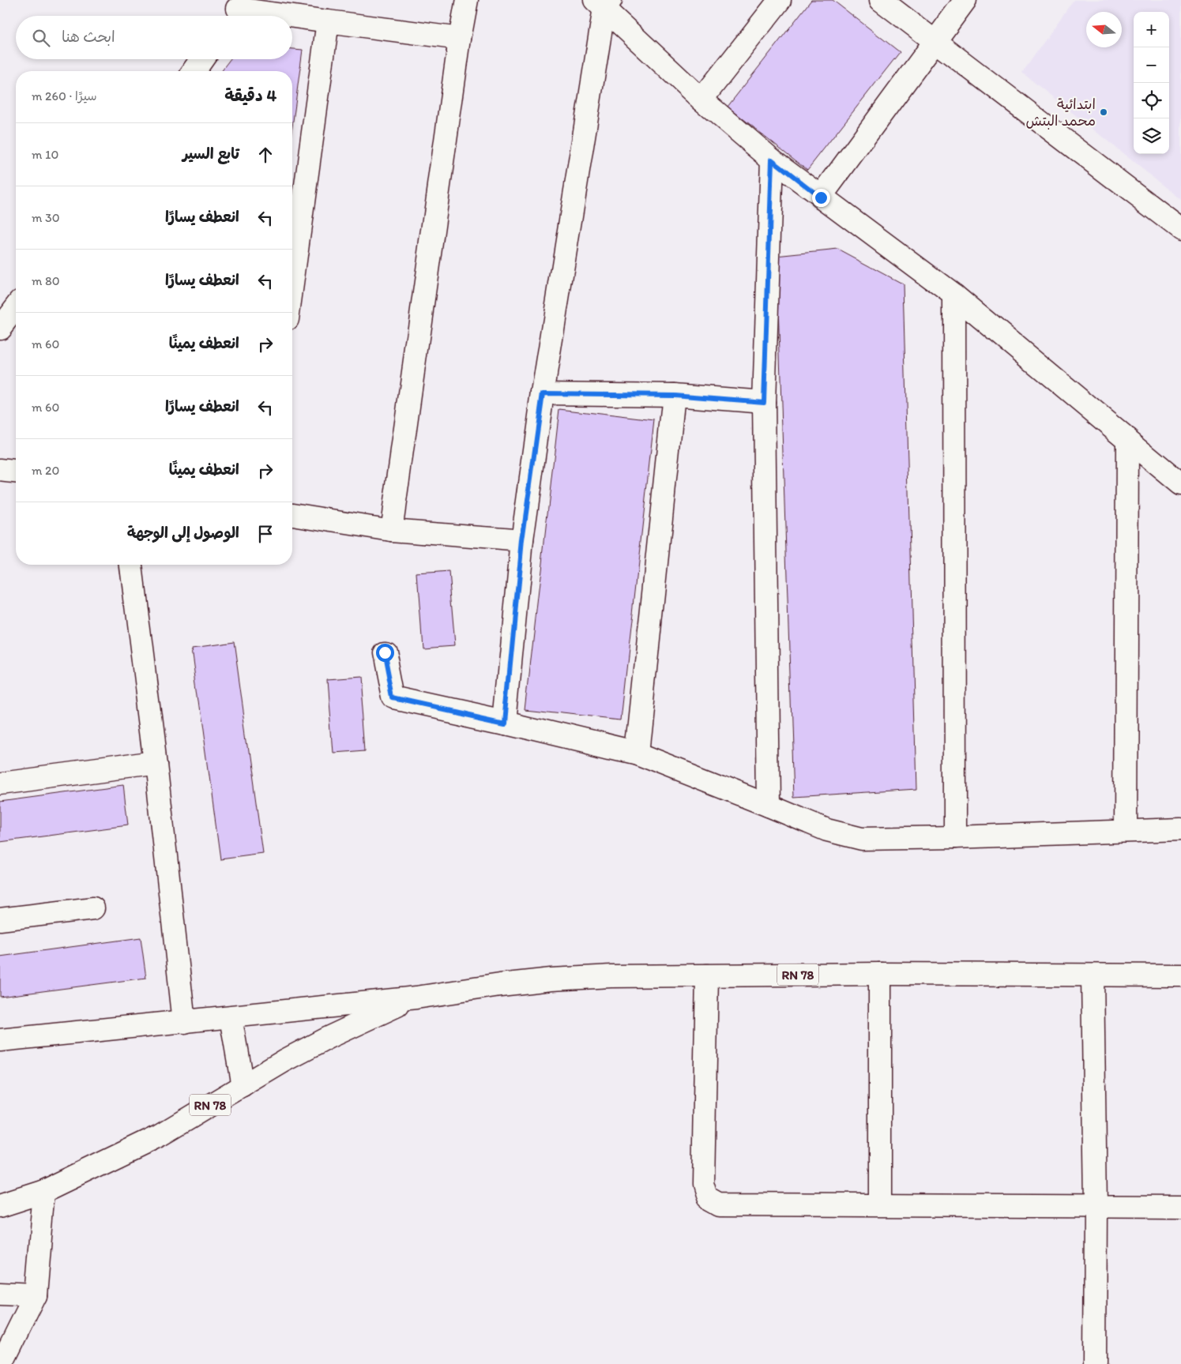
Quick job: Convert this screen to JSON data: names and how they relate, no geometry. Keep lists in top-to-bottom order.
{
  "streets": {
    "street": ["RN 78"]
  },
  "places": ["ابتدائية محمد البتش"],
  "north": "left",
  "page": {
    "map_buttons": ["+", "−"],
    "search": "ابحث هنا",
    "heading": ["4 دقيقة", "سيرًا · 260 m"],
    "list": [
      ["تابع السير", "10 m"],
      ["انعطف يسارًا", "30 m"],
      ["انعطف يسارًا", "80 m"],
      ["انعطف يمينًا", "60 m"],
      ["انعطف يسارًا", "60 m"],
      ["انعطف يمينًا", "20 m"],
      "الوصول إلى الوجهة"
    ]
  }
}
